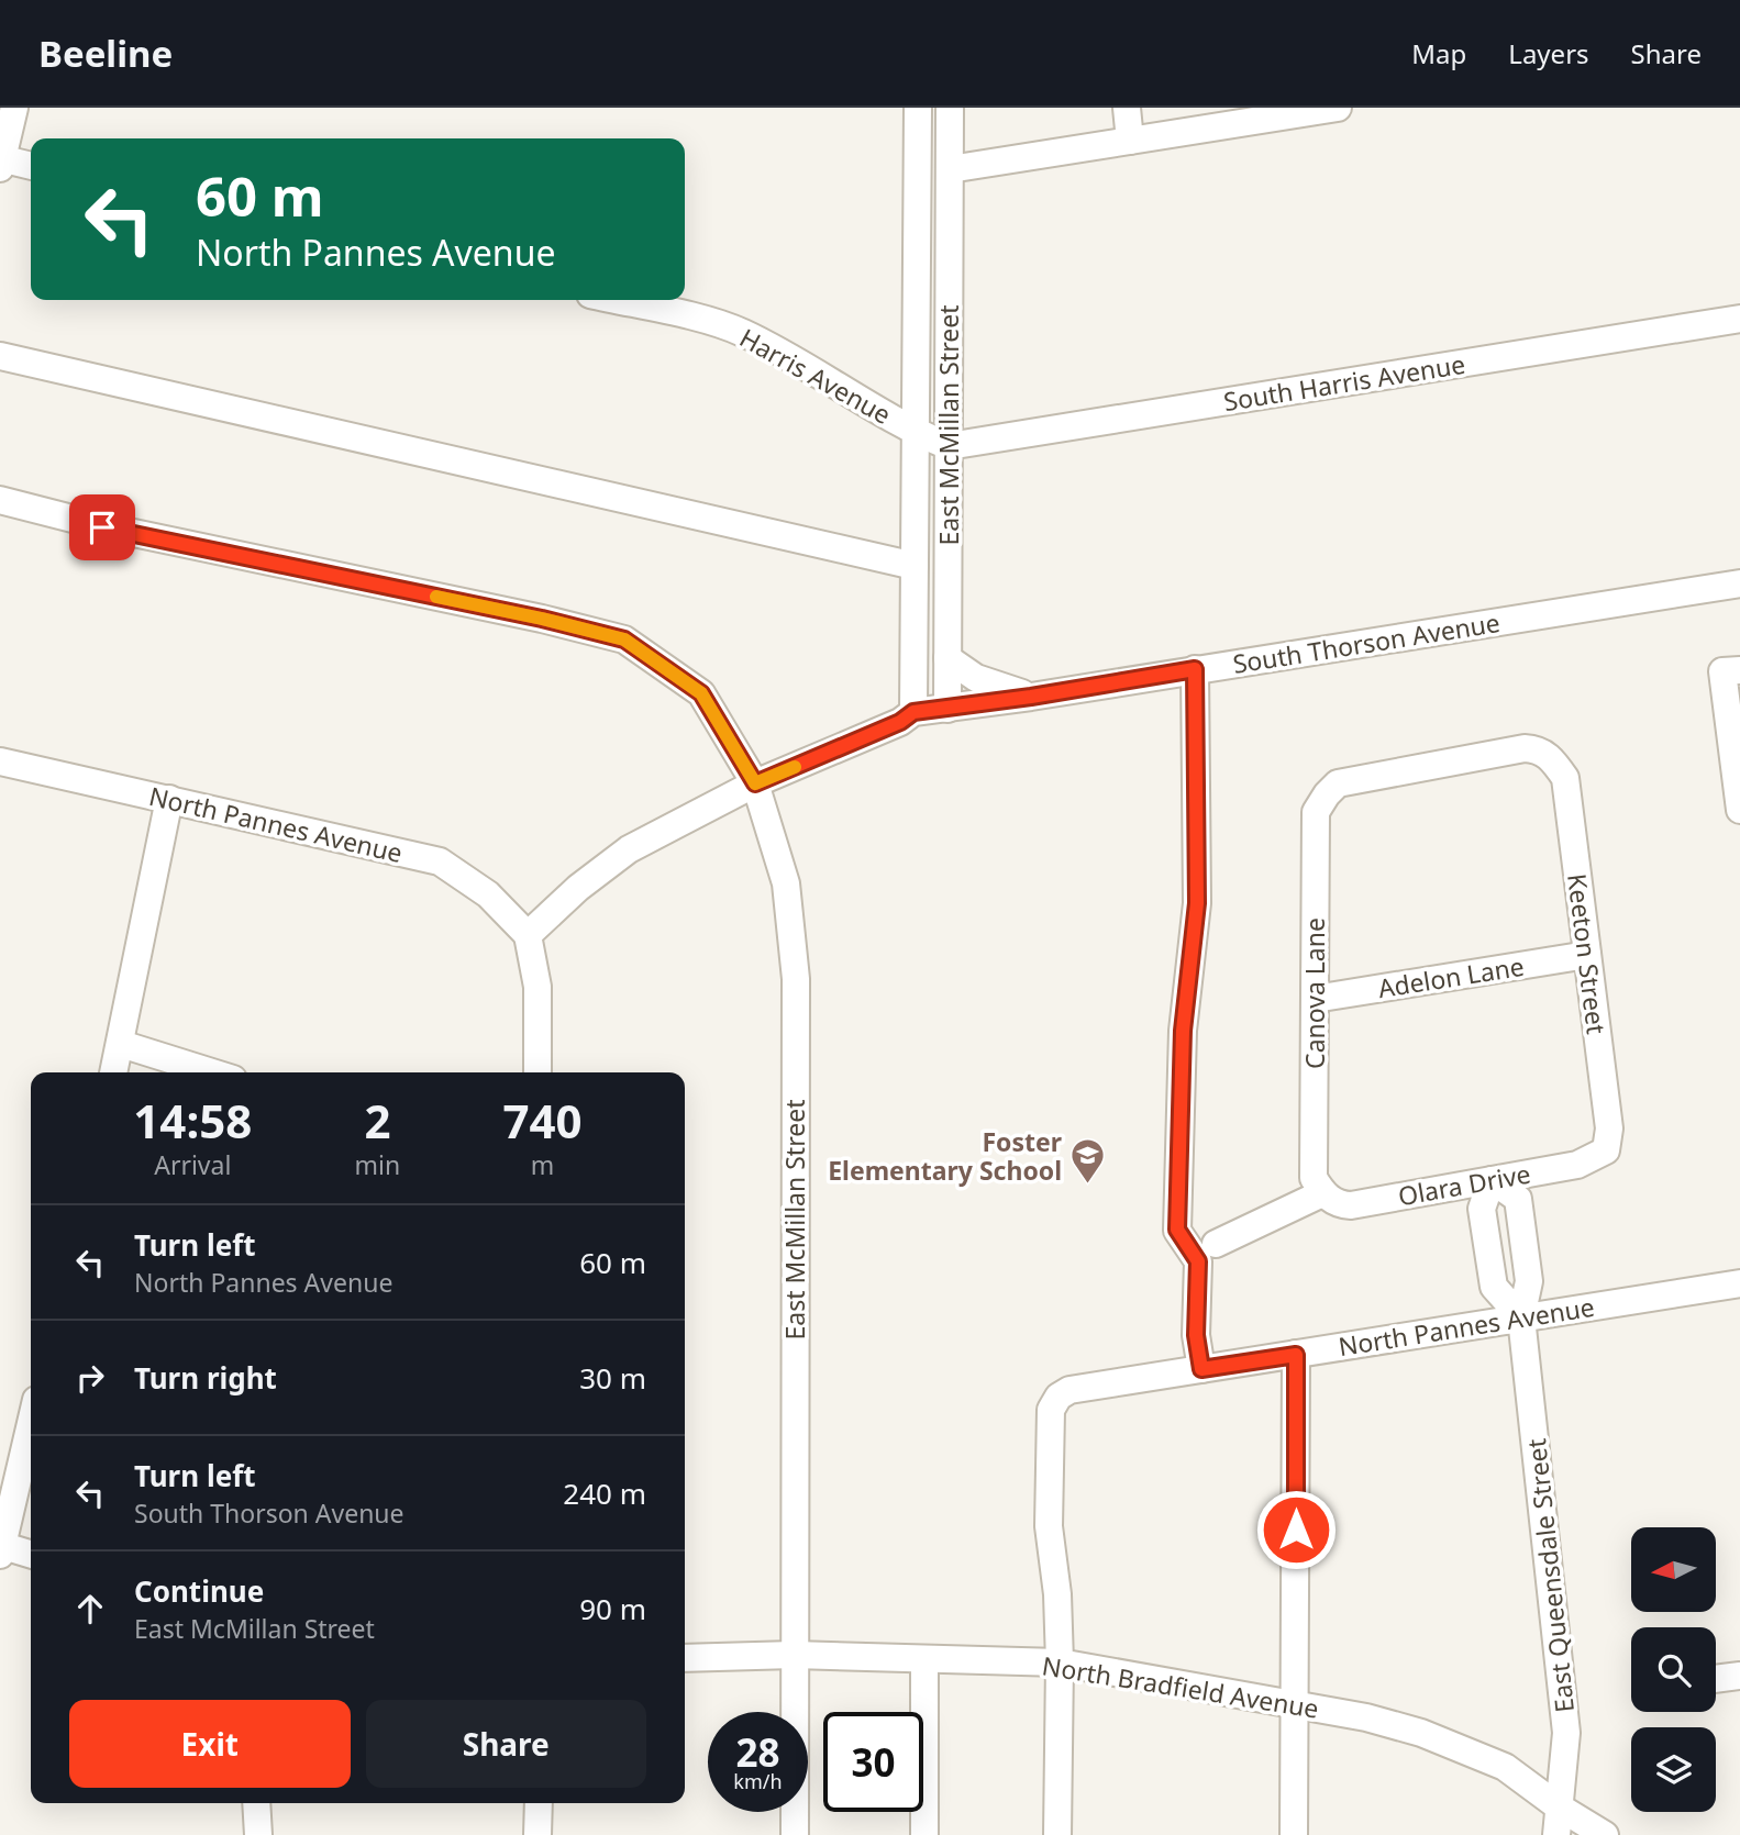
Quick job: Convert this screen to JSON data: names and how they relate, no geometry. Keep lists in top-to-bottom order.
{
  "streets": {
    "street": [
      "Harris Avenue",
      "South Harris Avenue",
      "East McMillan Street",
      "South Thorson Avenue",
      "North Pannes Avenue",
      "Keeton Street",
      "Adelon Lane",
      "Canova Lane",
      "Olara Drive",
      "East Queensdale Street",
      "North Bradfield Avenue"
    ]
  },
  "crossings": [
    ["Harris Avenue", "South Harris Avenue"],
    ["Harris Avenue", "East McMillan Street"],
    ["South Harris Avenue", "East McMillan Street"],
    ["East McMillan Street", "South Thorson Avenue"],
    ["East McMillan Street", "North Bradfield Avenue"],
    ["North Pannes Avenue", "East Queensdale Street"],
    ["North Pannes Avenue", "North Bradfield Avenue"],
    ["Keeton Street", "Adelon Lane"],
    ["Keeton Street", "Canova Lane"],
    ["Keeton Street", "Olara Drive"],
    ["Adelon Lane", "Canova Lane"],
    ["Canova Lane", "Olara Drive"],
    ["Olara Drive", "East Queensdale Street"],
    ["East Queensdale Street", "North Bradfield Avenue"]
  ],
  "places": {
    "school or university": ["Foster Elementary School"]
  },
  "north": "left",
  "page": {
    "header": "Beeline",
    "nav": ["Map", "Layers", "Share"],
    "turn": ["60 m", "North Pannes Avenue"],
    "eta": [
      "14:58",
      "Arrival",
      "2",
      "min",
      "740",
      "m"
    ],
    "list": [
      {
        "name": "Turn left",
        "note": "North Pannes Avenue",
        "value": "60 m"
      },
      {
        "name": "Turn right",
        "value": "30 m"
      },
      {
        "name": "Turn left",
        "note": "South Thorson Avenue",
        "value": "240 m"
      },
      {
        "name": "Continue",
        "note": "East McMillan Street",
        "value": "90 m"
      }
    ],
    "buttons": ["Exit", "Share"],
    "speed": "28 km/h",
    "limit": "30"
  }
}
